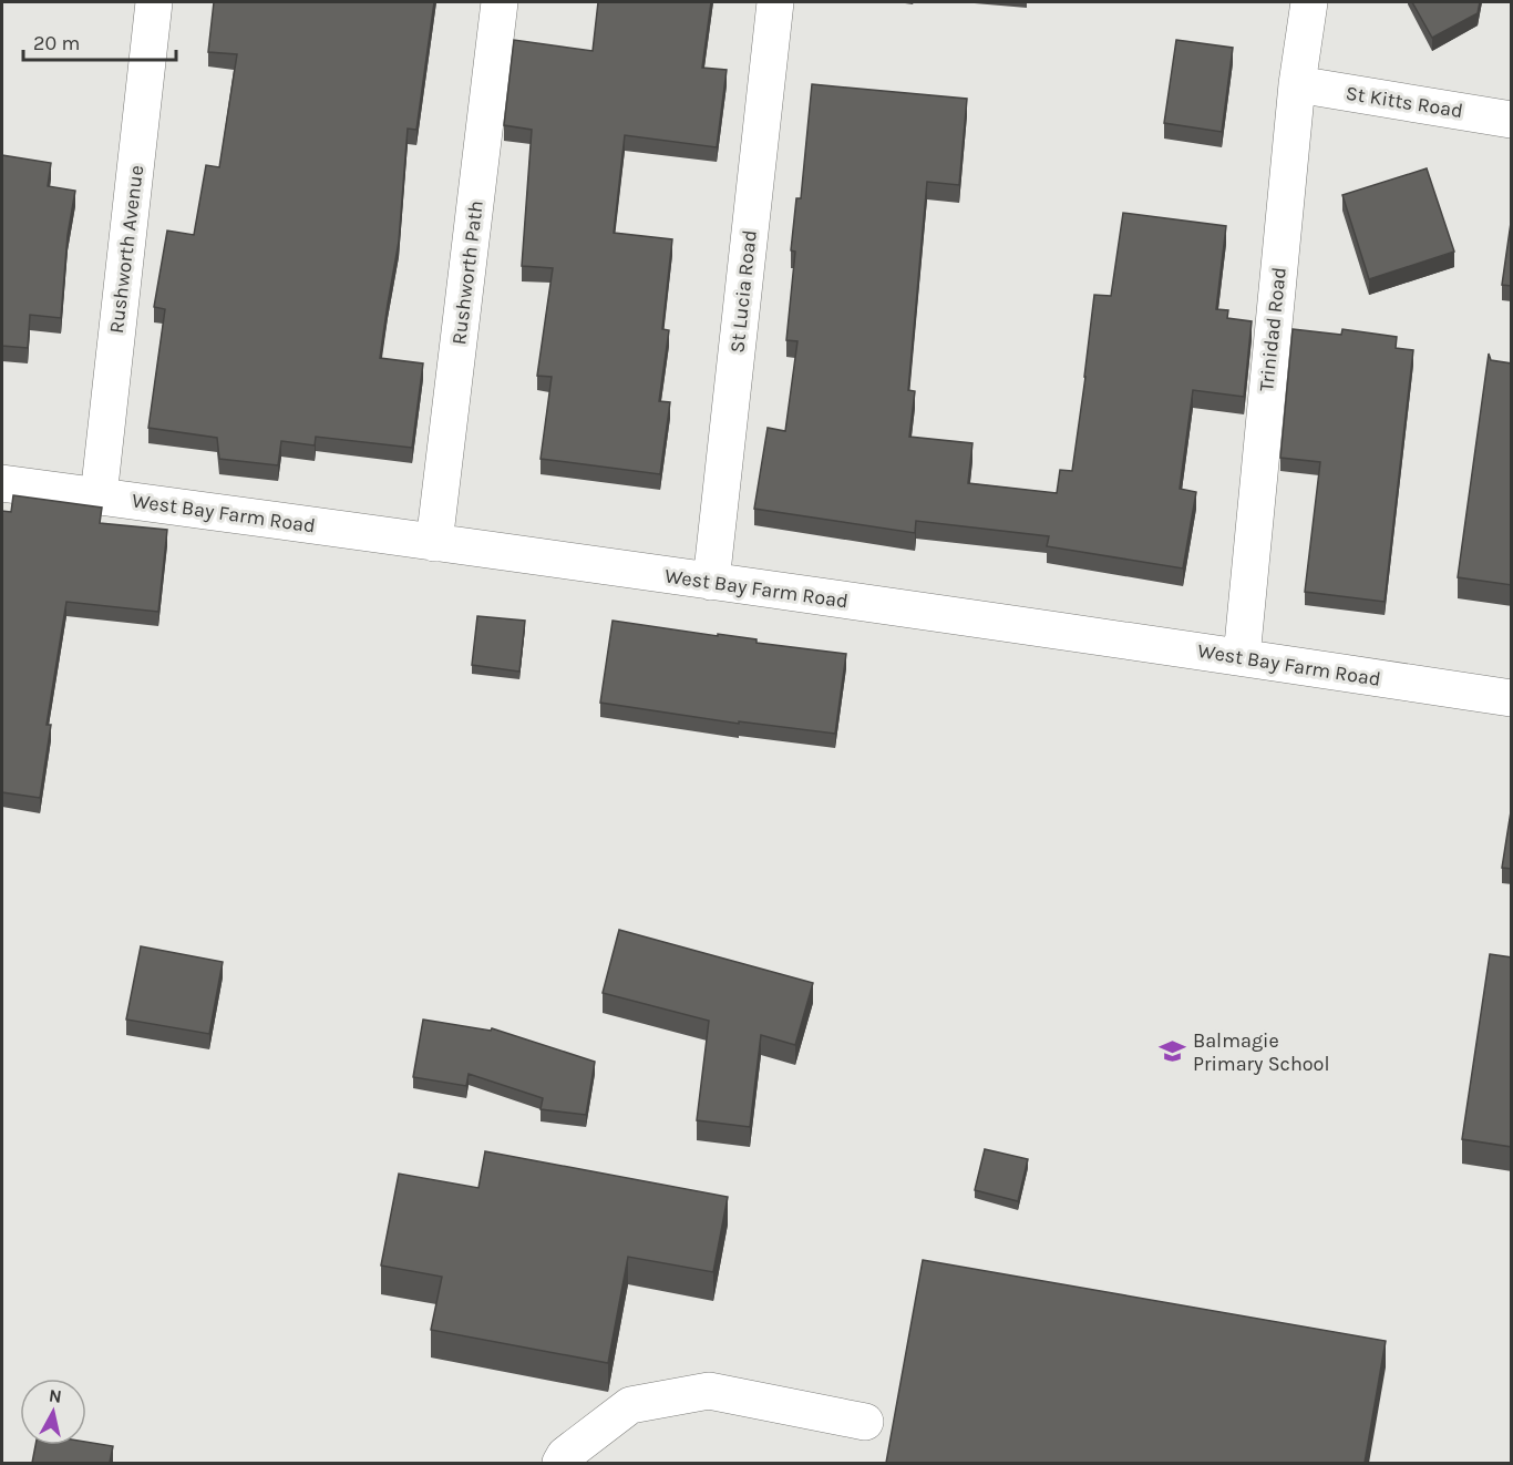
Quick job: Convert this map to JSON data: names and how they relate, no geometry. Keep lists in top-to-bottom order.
{
  "streets": {
    "street": [
      "St Kitts Road",
      "Rushworth Avenue",
      "Rushworth Path",
      "St Lucia Road",
      "Trinidad Road",
      "West Bay Farm Road"
    ]
  },
  "crossings": [
    ["St Kitts Road", "Trinidad Road"],
    ["Rushworth Avenue", "West Bay Farm Road"],
    ["Rushworth Path", "West Bay Farm Road"],
    ["St Lucia Road", "West Bay Farm Road"],
    ["Trinidad Road", "West Bay Farm Road"]
  ],
  "places": {
    "school or university": ["Balmagie Primary School"]
  },
  "scale_bar": "20 m",
  "north": "top"
}
